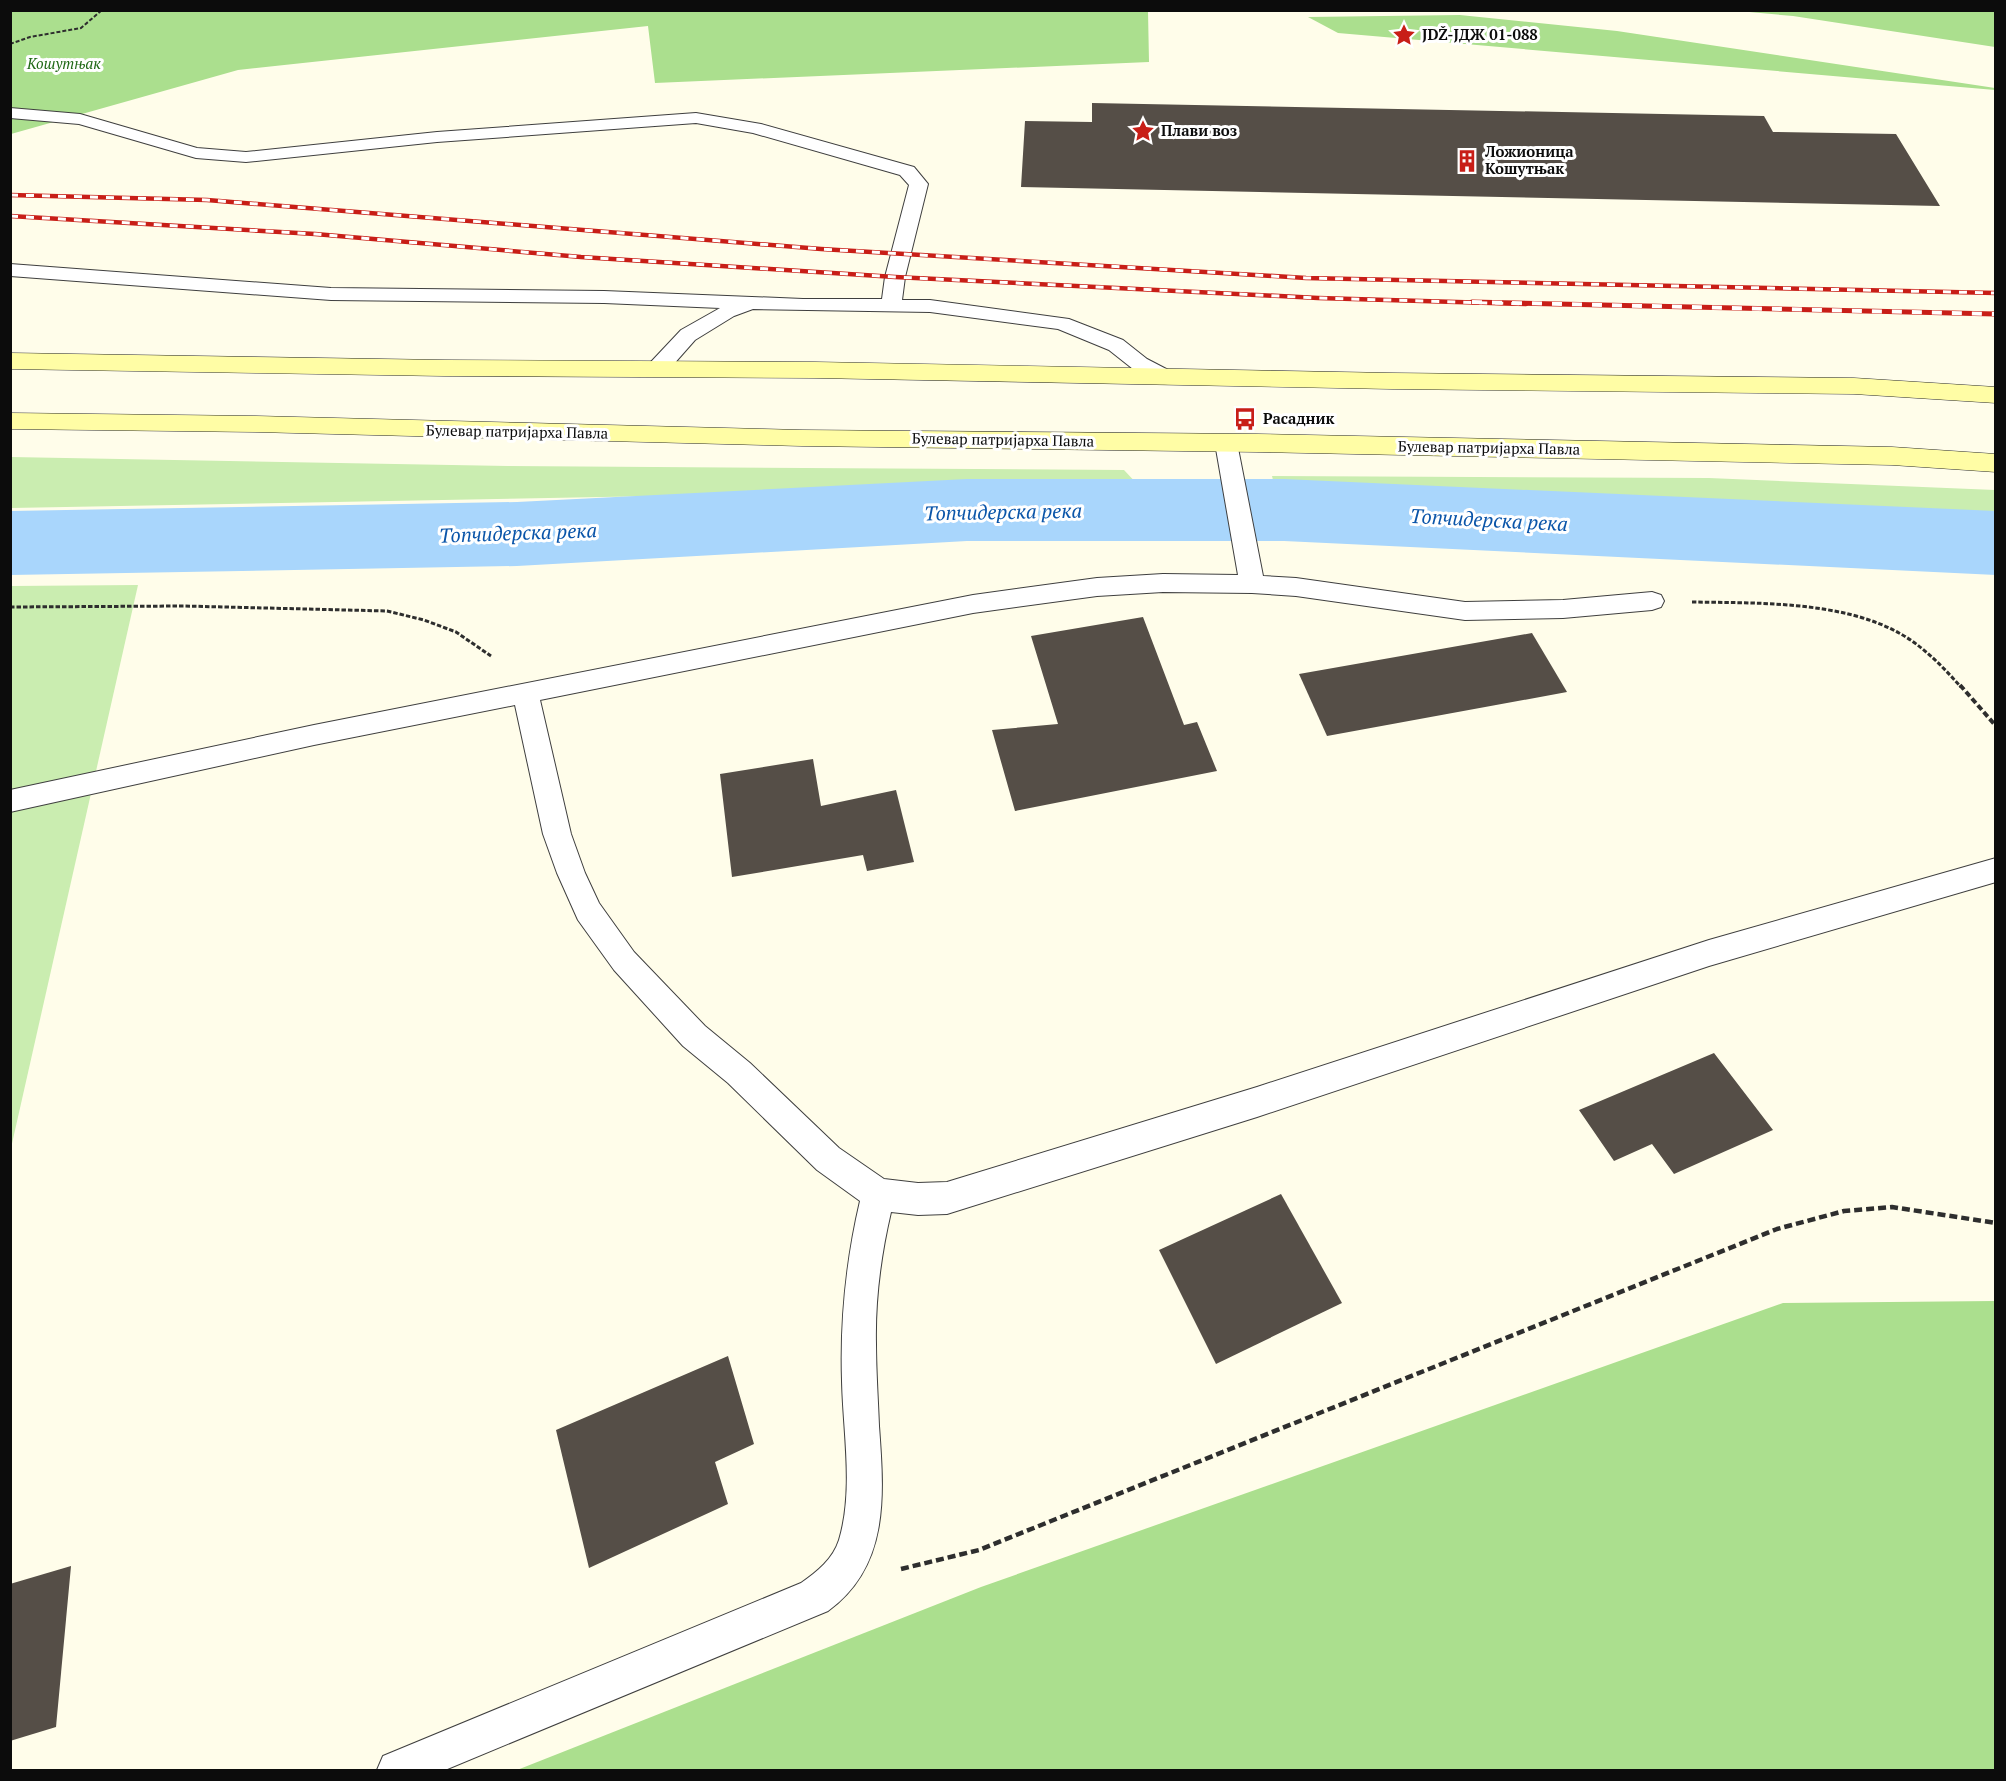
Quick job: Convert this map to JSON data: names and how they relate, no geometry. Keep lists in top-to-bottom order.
{
  "streets": {
    "main road": ["Булевар патријарха Павла"]
  },
  "water": ["Топчидерска река"],
  "parks": ["Кошутњак"],
  "places": {
    "place": ["JDŽ-JДЖ 01-088", "Плави воз"],
    "building": ["Ложионица Кошутњак"],
    "bus stop": ["Расадник"]
  }
}
